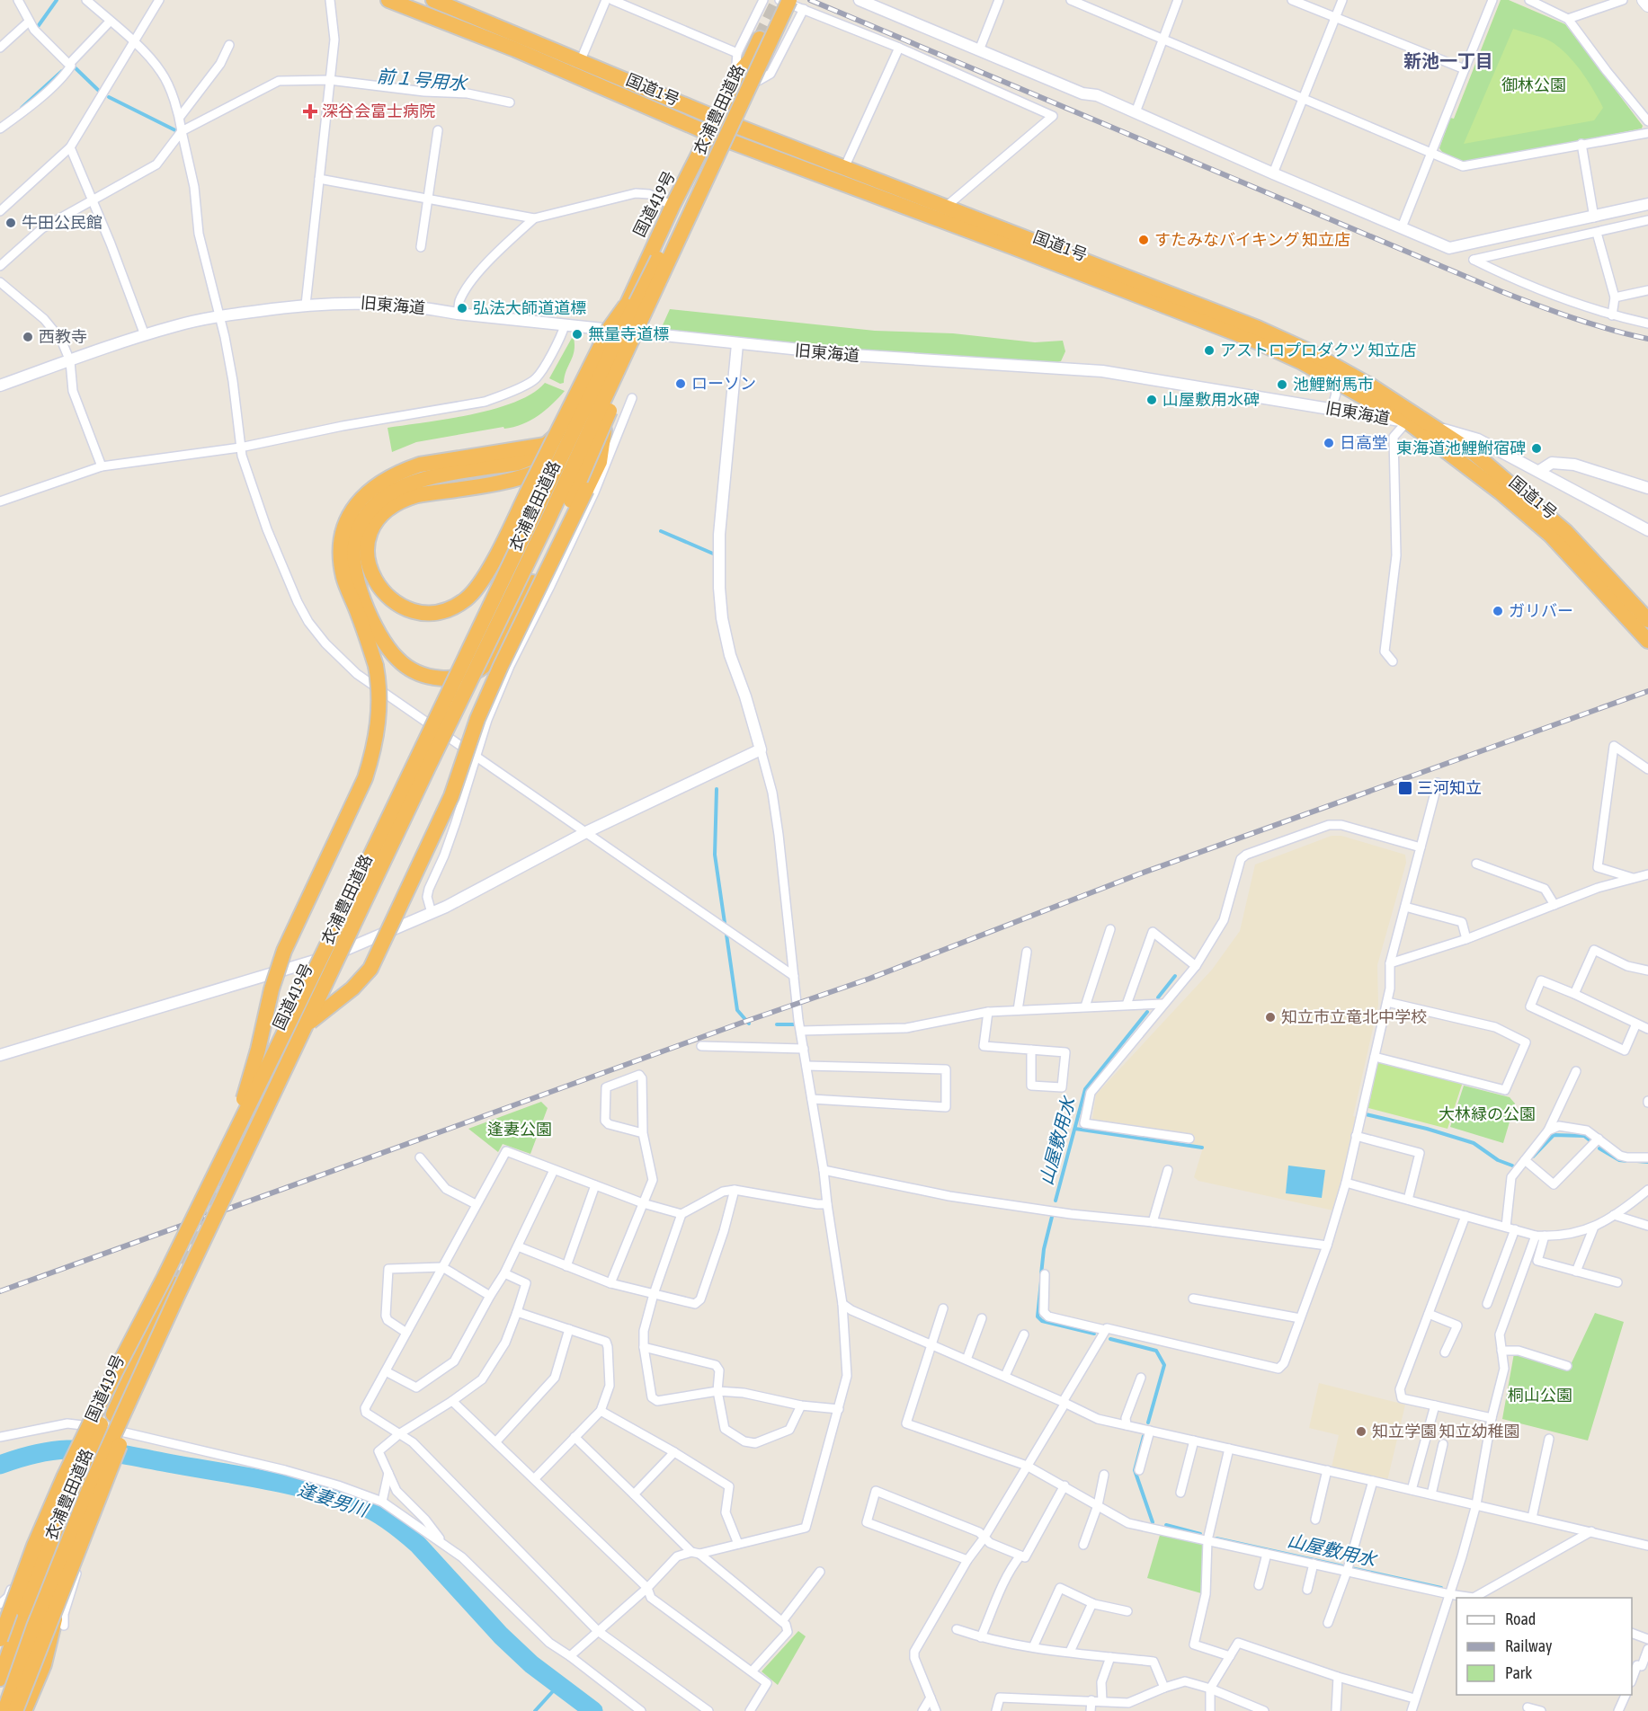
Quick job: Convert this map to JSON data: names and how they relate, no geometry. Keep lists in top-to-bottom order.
{
  "streets": {
    "highway": ["国道1号", "衣浦豊田道路", "国道419号"],
    "street": ["旧東海道"]
  },
  "crossings": [
    ["国道1号", "国道419号"],
    ["国道1号", "旧東海道"],
    ["衣浦豊田道路", "国道419号"],
    ["衣浦豊田道路", "旧東海道"],
    ["国道419号", "旧東海道"]
  ],
  "districts": ["新池一丁目"],
  "water": ["前１号用水", "山屋敷用水", "逢妻男川"],
  "parks": [
    "御林公園",
    "大林緑の公園",
    "逢妻公園",
    "桐山公園"
  ],
  "places": {
    "health": ["深谷会富士病院"],
    "other": [
      "牛田公民館",
      "すたみなバイキング 知立店",
      "弘法大師道道標",
      "無量寺道標",
      "西教寺",
      "アストロプロダクツ 知立店",
      "ローソン",
      "池鯉鮒馬市",
      "山屋敷用水碑",
      "日高堂",
      "東海道池鯉鮒宿碑",
      "ガリバー",
      "知立市立竜北中学校",
      "知立学園 知立幼稚園"
    ],
    "transit": ["三河知立"]
  },
  "legend": ["Road", "Railway", "Park"]
}
